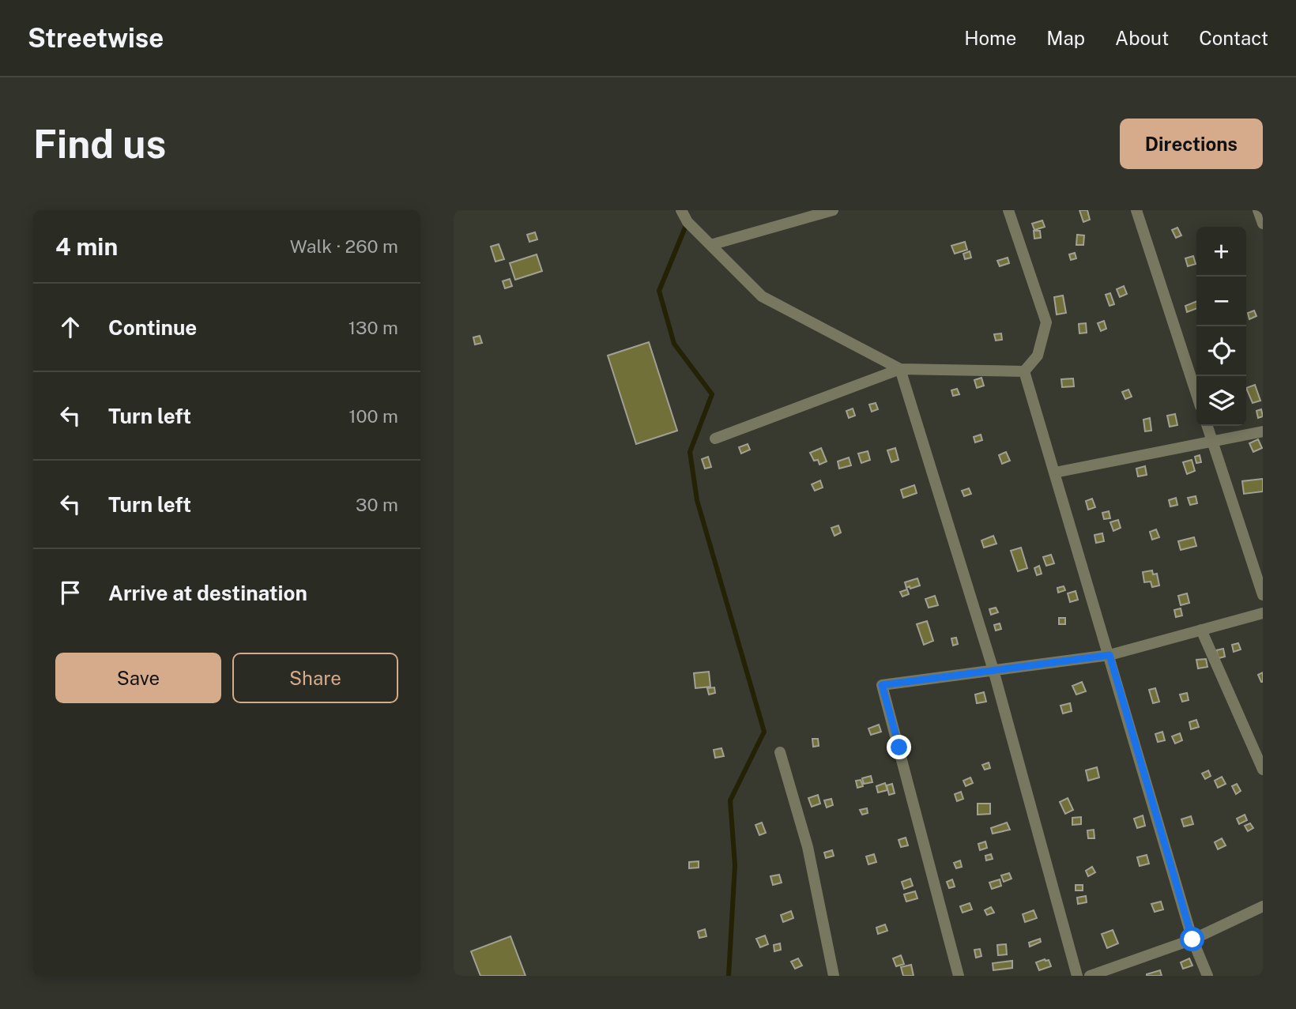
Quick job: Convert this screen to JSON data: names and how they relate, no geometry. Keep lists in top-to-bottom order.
{
  "page": {
    "header": "Streetwise",
    "nav": [
      "Home",
      "Map",
      "About",
      "Contact"
    ],
    "buttons": [
      "Directions",
      ["Save", "Share"]
    ],
    "title": "Find us",
    "heading": ["4 min", "Walk · 260 m"],
    "map_buttons": ["+", "−"],
    "list": [
      ["Continue", "130 m"],
      ["Turn left", "100 m"],
      ["Turn left", "30 m"],
      "Arrive at destination"
    ]
  }
}
